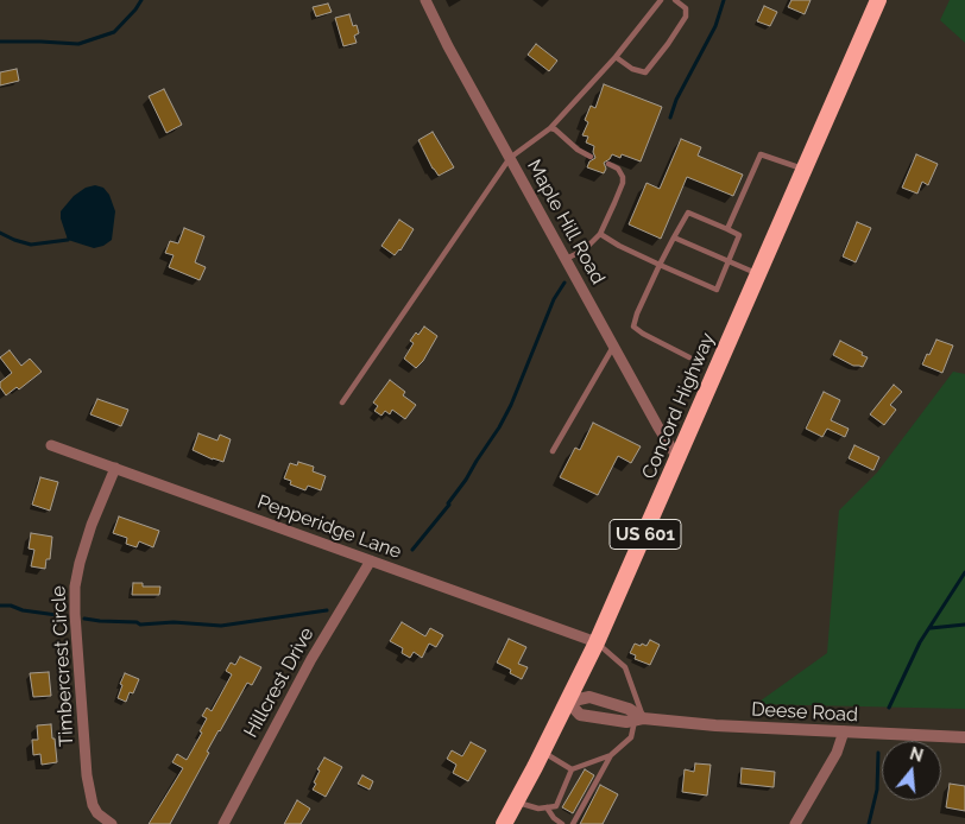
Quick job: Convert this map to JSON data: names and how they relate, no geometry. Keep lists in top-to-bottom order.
{
  "streets": {
    "highway": ["Concord Highway", "US 601"],
    "street": [
      "Maple Hill Road",
      "Pepperidge Lane",
      "Timbercrest Circle",
      "Hillcrest Drive",
      "Deese Road"
    ]
  },
  "crossings": [
    ["Maple Hill Road", "Concord Highway"],
    ["Concord Highway", "Pepperidge Lane"],
    ["Concord Highway", "Deese Road"],
    ["Pepperidge Lane", "Timbercrest Circle"],
    ["Pepperidge Lane", "Hillcrest Drive"]
  ],
  "north": "top"
}
